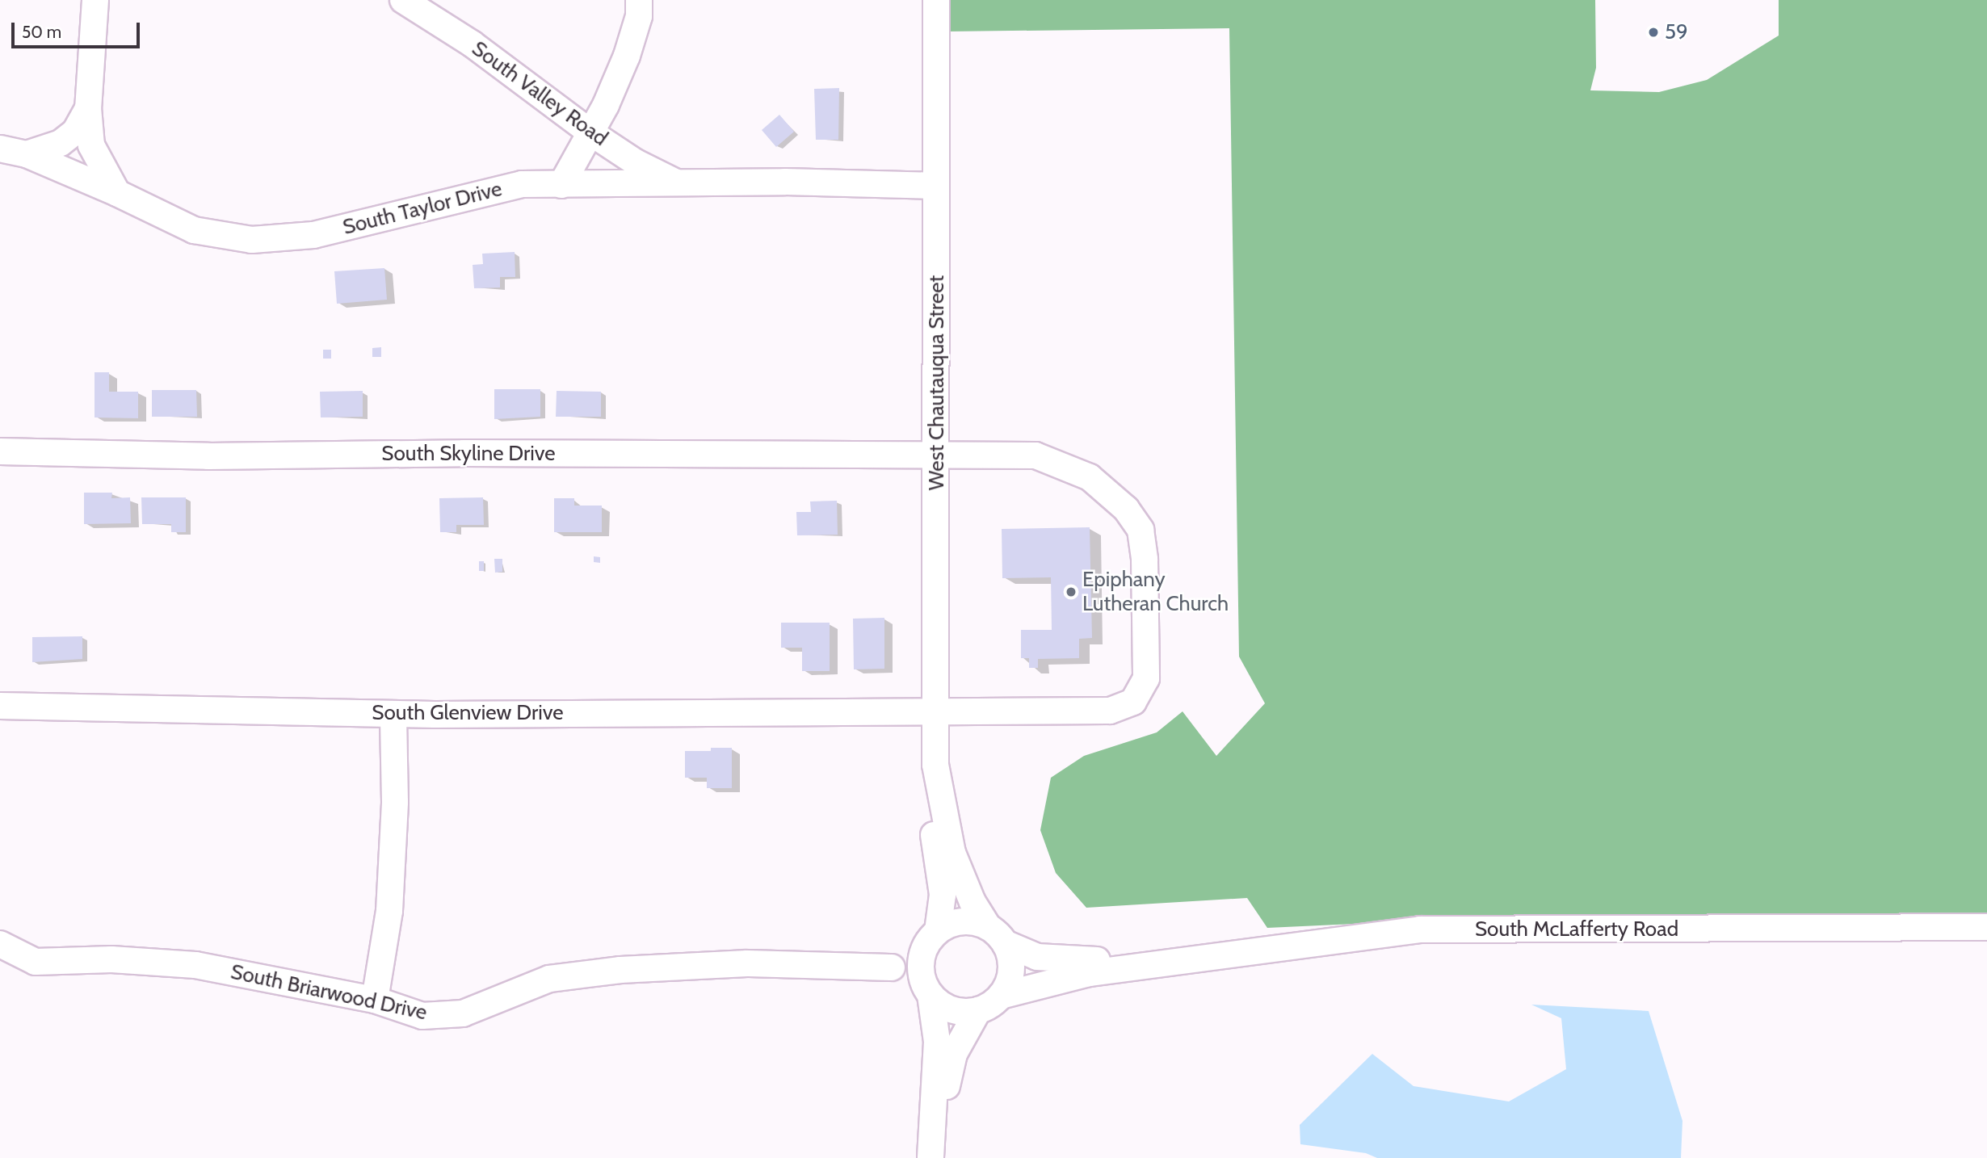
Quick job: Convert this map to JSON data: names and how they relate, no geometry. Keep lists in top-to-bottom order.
{
  "streets": {
    "street": [
      "South Valley Road",
      "South Taylor Drive",
      "West Chautauqua Street",
      "South Skyline Drive",
      "South Glenview Drive",
      "South McLafferty Road",
      "South Briarwood Drive"
    ]
  },
  "crossings": [
    ["South Valley Road", "South Taylor Drive"],
    ["South Taylor Drive", "West Chautauqua Street"],
    ["West Chautauqua Street", "South Skyline Drive"],
    ["West Chautauqua Street", "South Glenview Drive"],
    ["West Chautauqua Street", "South McLafferty Road"],
    ["South Skyline Drive", "South Glenview Drive"]
  ],
  "places": ["59", "Epiphany Lutheran Church"],
  "scale_bar": "50 m"
}
